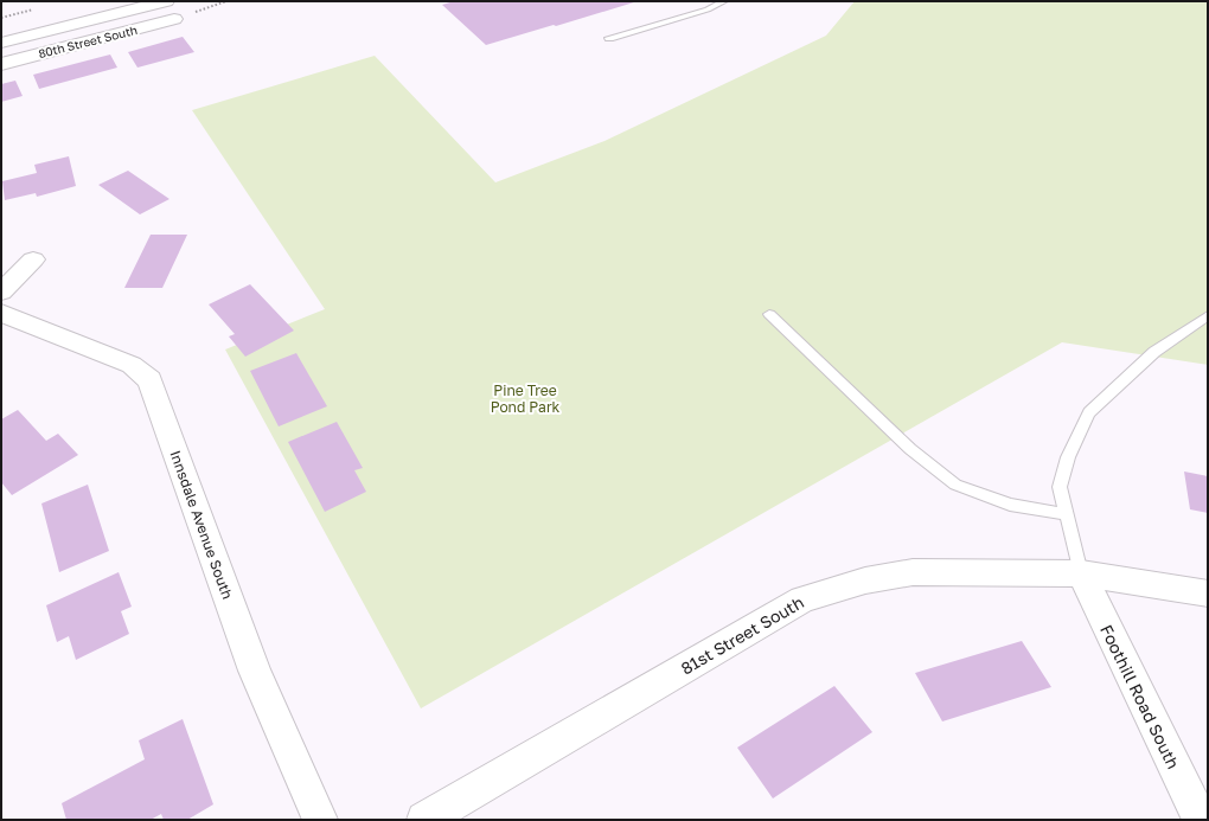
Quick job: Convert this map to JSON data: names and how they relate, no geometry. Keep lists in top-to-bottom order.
{
  "streets": {
    "street": [
      "80th Street South",
      "Innsdale Avenue South",
      "81st Street South",
      "Foothill Road South"
    ]
  },
  "crossings": [
    ["81st Street South", "Foothill Road South"]
  ],
  "parks": ["Pine Tree Pond Park"]
}
